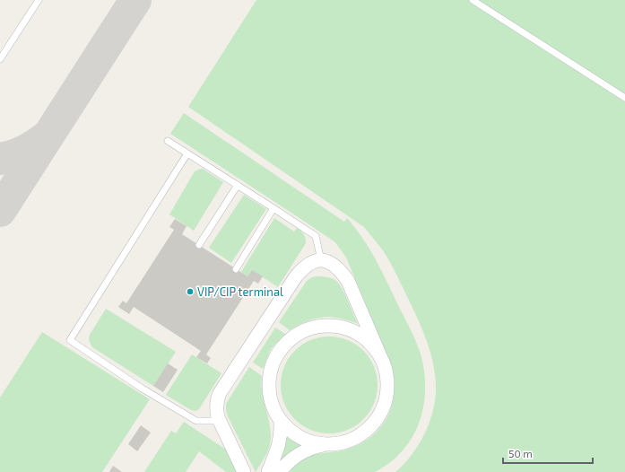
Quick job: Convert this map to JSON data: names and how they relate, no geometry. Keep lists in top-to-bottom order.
{
  "places": ["VIP/CIP terminal"],
  "scale_bar": "50 m"
}
